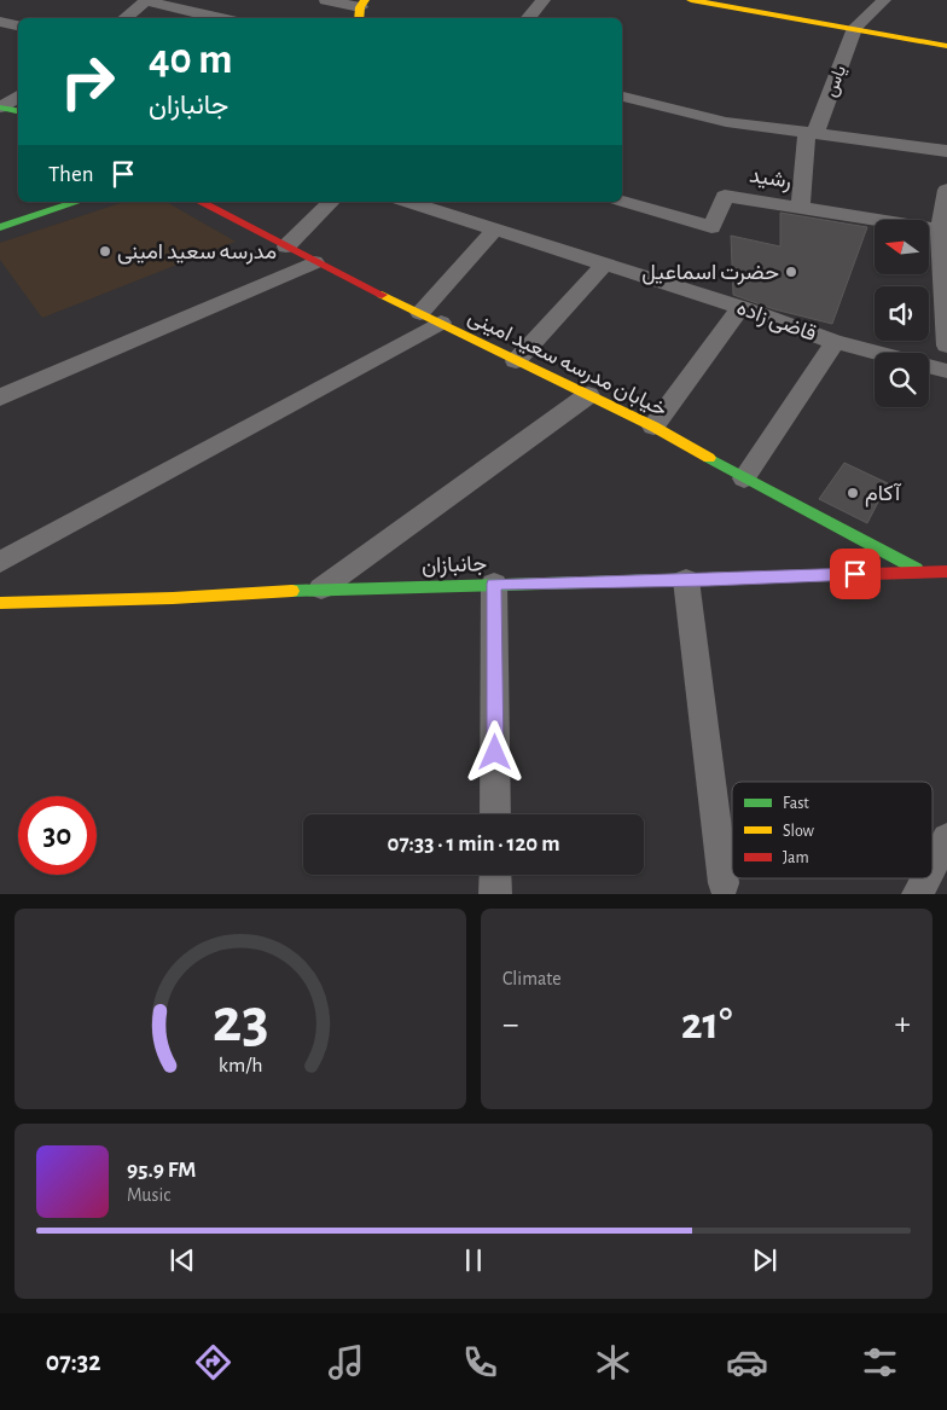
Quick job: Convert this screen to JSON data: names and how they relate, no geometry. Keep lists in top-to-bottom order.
{
  "streets": {
    "street": [
      "یاس",
      "رشید",
      "قاضی زاده",
      "خیابان مدرسه سعید امینی",
      "جانبازان"
    ]
  },
  "crossings": [
    ["یاس", "رشید"],
    ["خیابان مدرسه سعید امینی", "جانبازان"]
  ],
  "places": ["مدرسه سعید امینی", "حضرت اسماعیل", "آکام"],
  "legend": ["Fast", "Slow", "Jam"],
  "north": "left",
  "page": {
    "turn": ["40 m", "جانبازان"],
    "then": "Then",
    "limit": "30",
    "trip": "07:33 · 1 min · 120 m",
    "tile": "Climate",
    "heat": ["−", "21°", "+"],
    "song": ["95.9 FM", "Music"],
    "tabs": "07:32",
    "gauge": ["23", "km/h"]
  }
}
